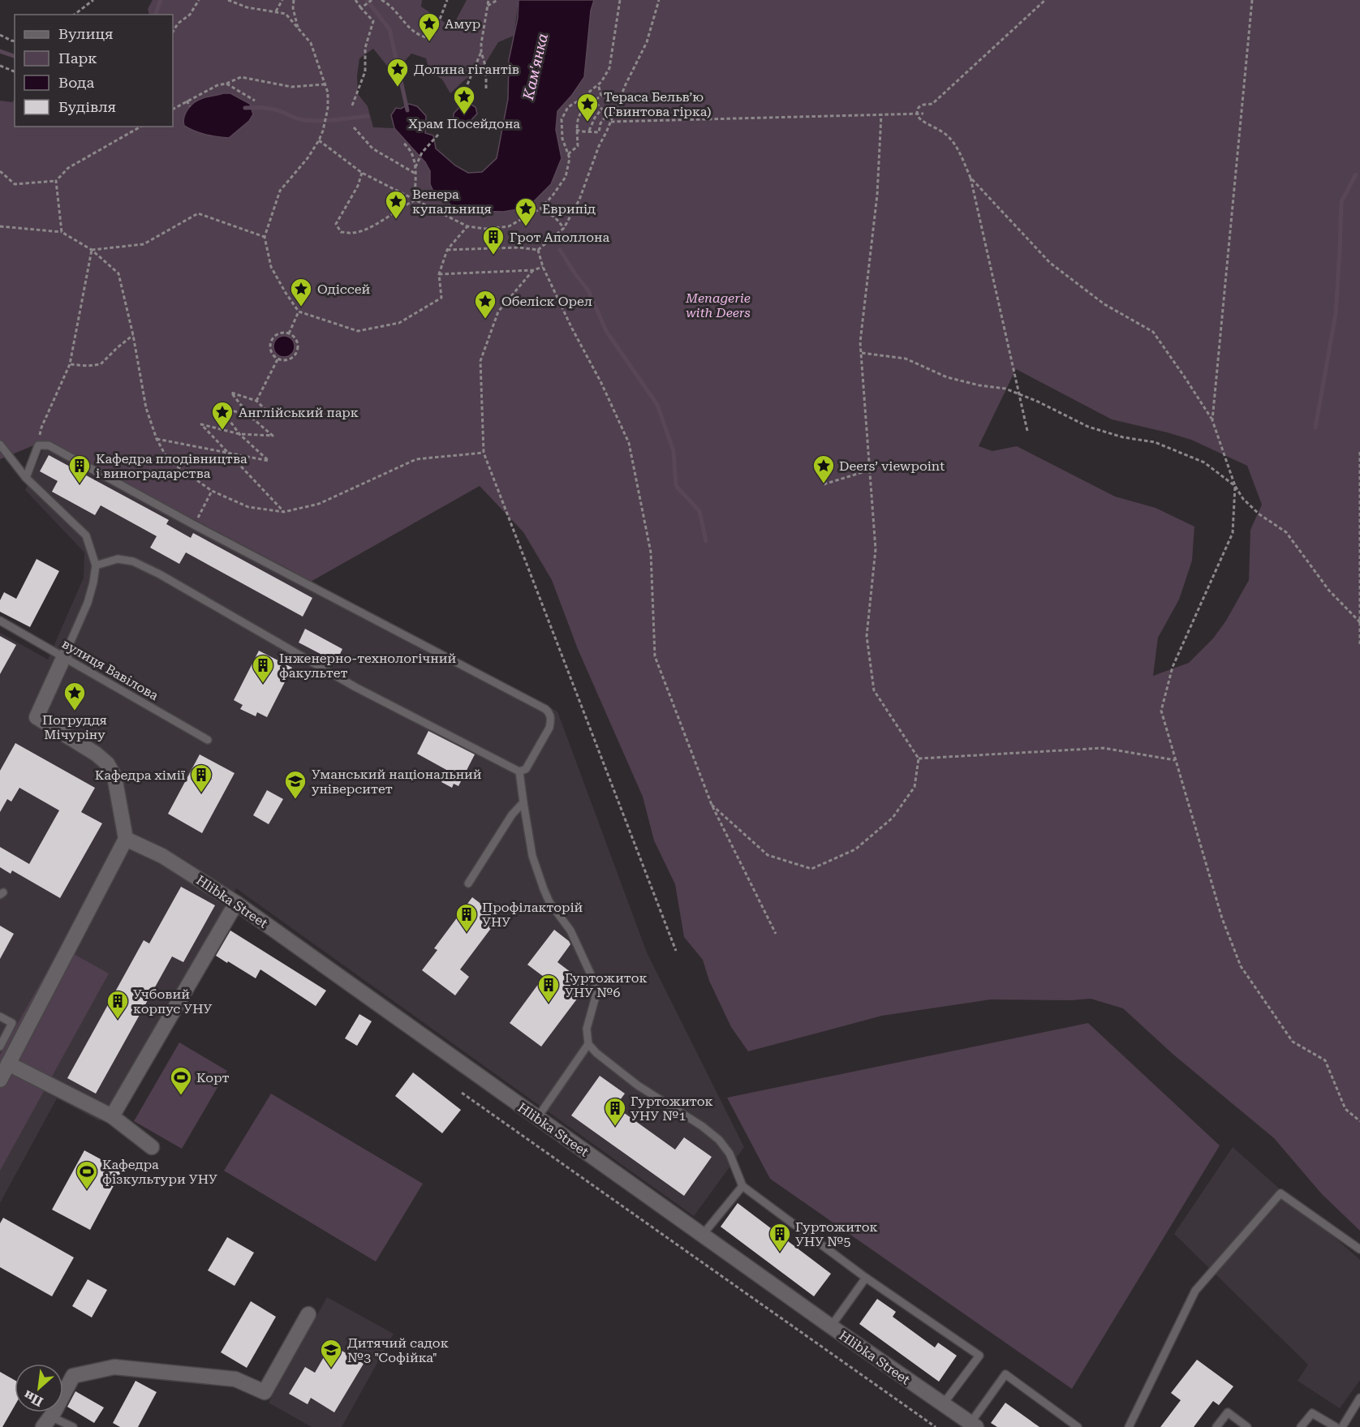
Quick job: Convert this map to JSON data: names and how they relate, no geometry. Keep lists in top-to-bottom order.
{
  "streets": {
    "street": ["Hlibka Street"],
    "lane": ["вулиця Вавілова"]
  },
  "water": ["Кам'янка"],
  "parks": ["Menagerie with Deers"],
  "places": {
    "place": [
      "Амур",
      "Долина гігантів",
      "Храм Посейдона",
      "Тераса Бельв’ю (Гвинтова гірка)",
      "Венера купальниця",
      "Еврипід",
      "Одіссей",
      "Обеліск Орел",
      "Англійський парк",
      "Deers’ viewpoint",
      "Погруддя Мічуріну"
    ],
    "building": [
      "Грот Аполлона",
      "Кафедра плодівництва і виноградарства",
      "Інженерно-технологічний факультет",
      "Кафедра хімії",
      "Профілакторій УНУ",
      "Гуртожиток УНУ №6",
      "Учбовий корпус УНУ",
      "Гуртожиток УНУ №1",
      "Гуртожиток УНУ №5"
    ],
    "school or university": ["Уманський національний університет", "Дитячий садок №3 \"Софійка\""],
    "sports": ["Корт", "Кафедра фізкультури УНУ"]
  },
  "legend": [
    "Вулиця",
    "Парк",
    "Вода",
    "Будівля"
  ],
  "north": "bottom left"
}
